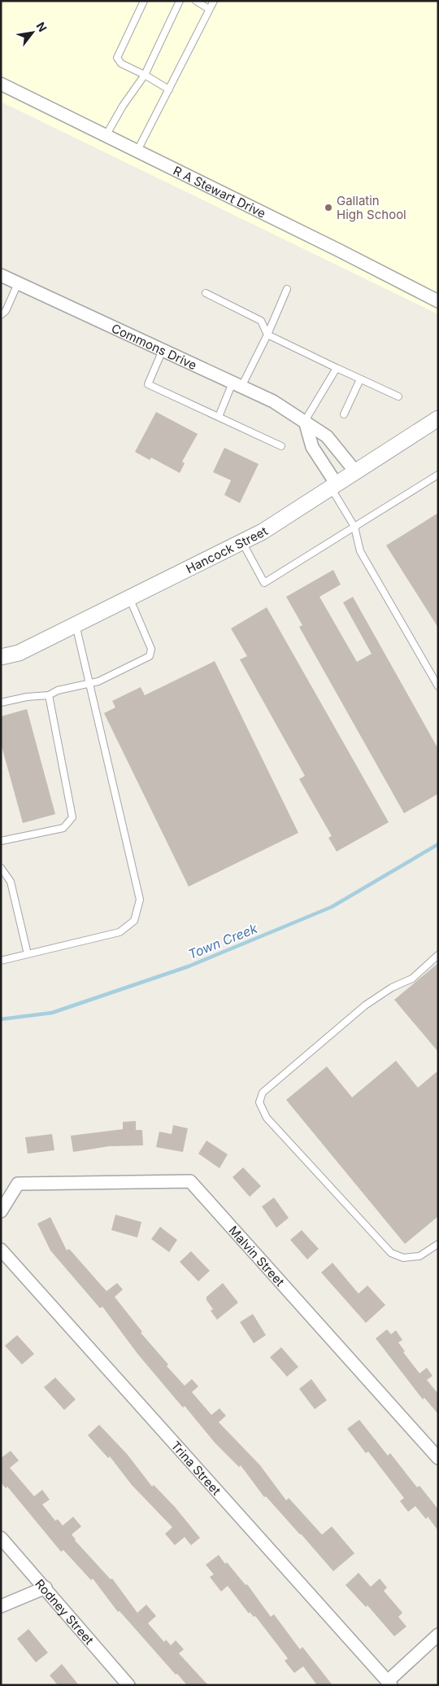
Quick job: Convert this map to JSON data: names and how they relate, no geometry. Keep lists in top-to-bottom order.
{
  "streets": {
    "street": [
      "R A Stewart Drive",
      "Commons Drive",
      "Hancock Street",
      "Malvin Street",
      "Trina Street",
      "Rodney Street"
    ]
  },
  "crossings": [
    ["Commons Drive", "Hancock Street"]
  ],
  "water": ["Town Creek"],
  "places": ["Gallatin High School"],
  "north": "top right"
}
